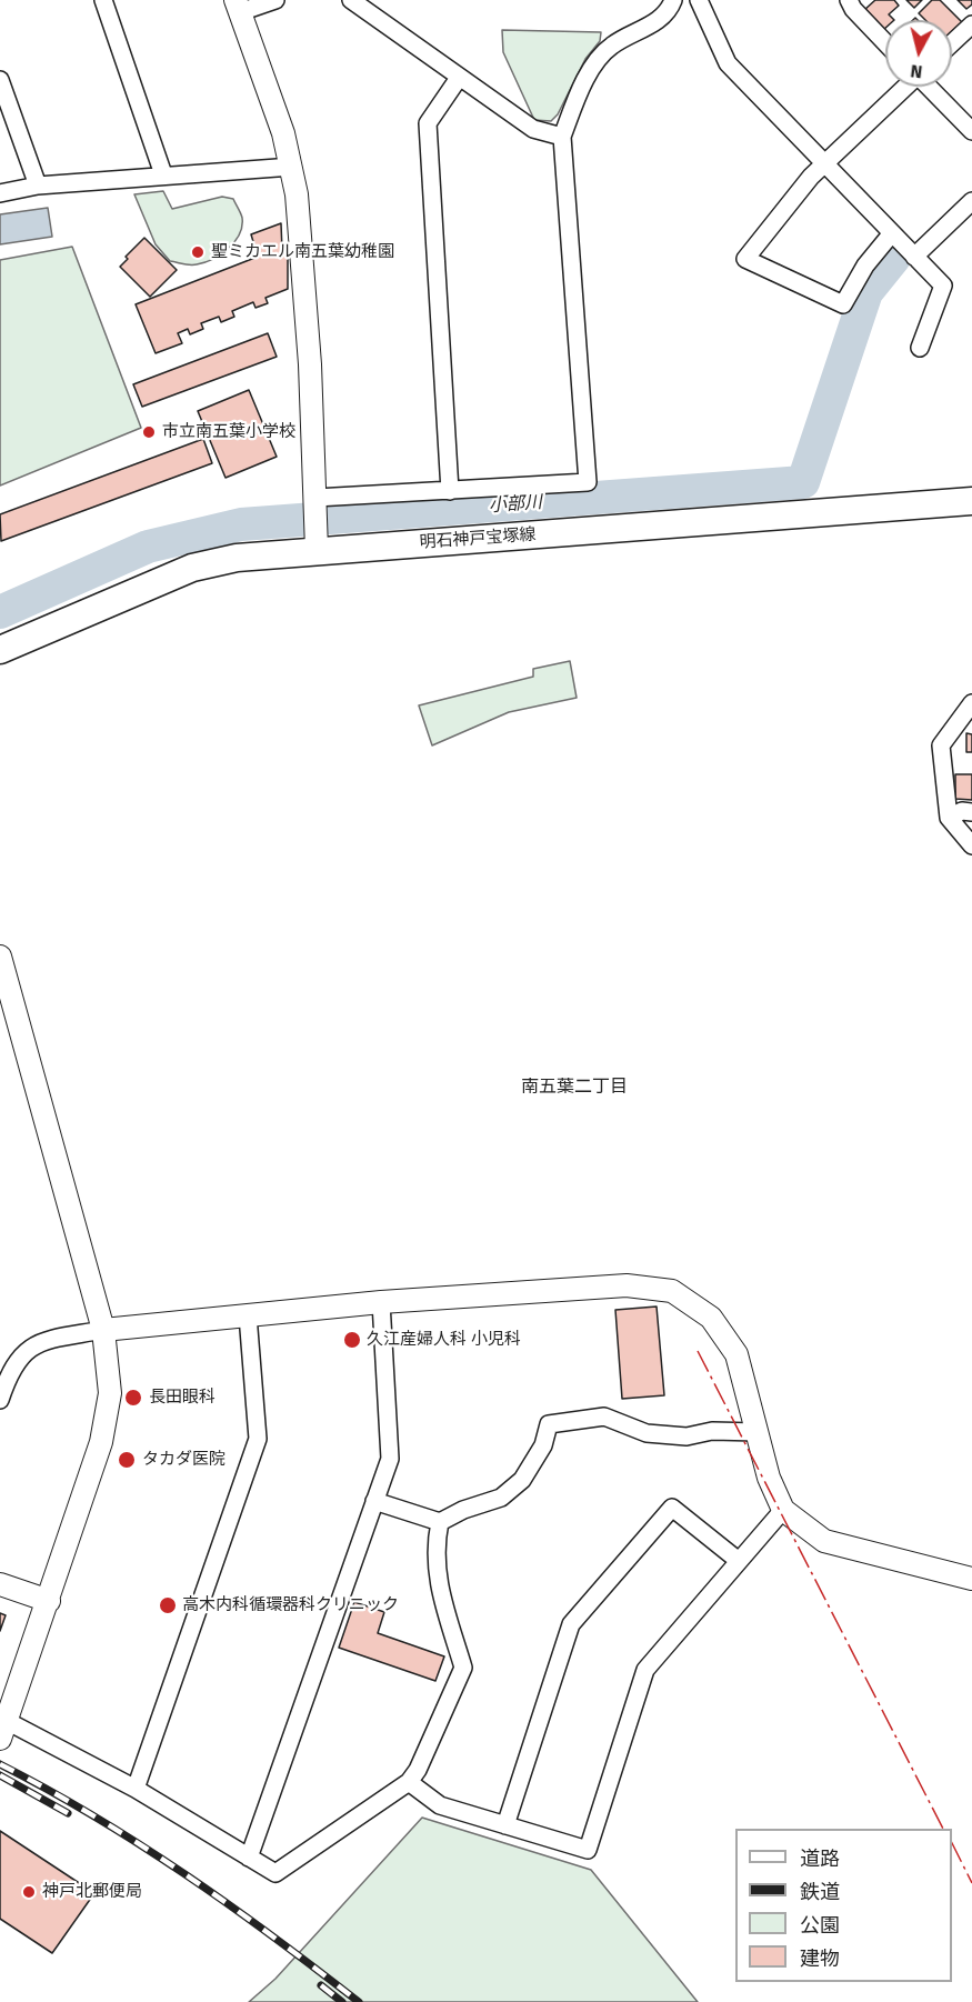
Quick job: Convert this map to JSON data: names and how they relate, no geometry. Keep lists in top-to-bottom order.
{
  "streets": {
    "main road": ["明石神戸宝塚線"]
  },
  "districts": ["南五葉二丁目"],
  "water": ["小部川"],
  "places": [
    "聖ミカエル南五葉幼稚園",
    "市立南五葉小学校",
    "久江産婦人科 小児科",
    "長田眼科",
    "タカダ医院",
    "高木内科循環器科クリニック",
    "神戸北郵便局"
  ],
  "legend": [
    "道路",
    "鉄道",
    "公園",
    "建物"
  ],
  "north": "bottom"
}
